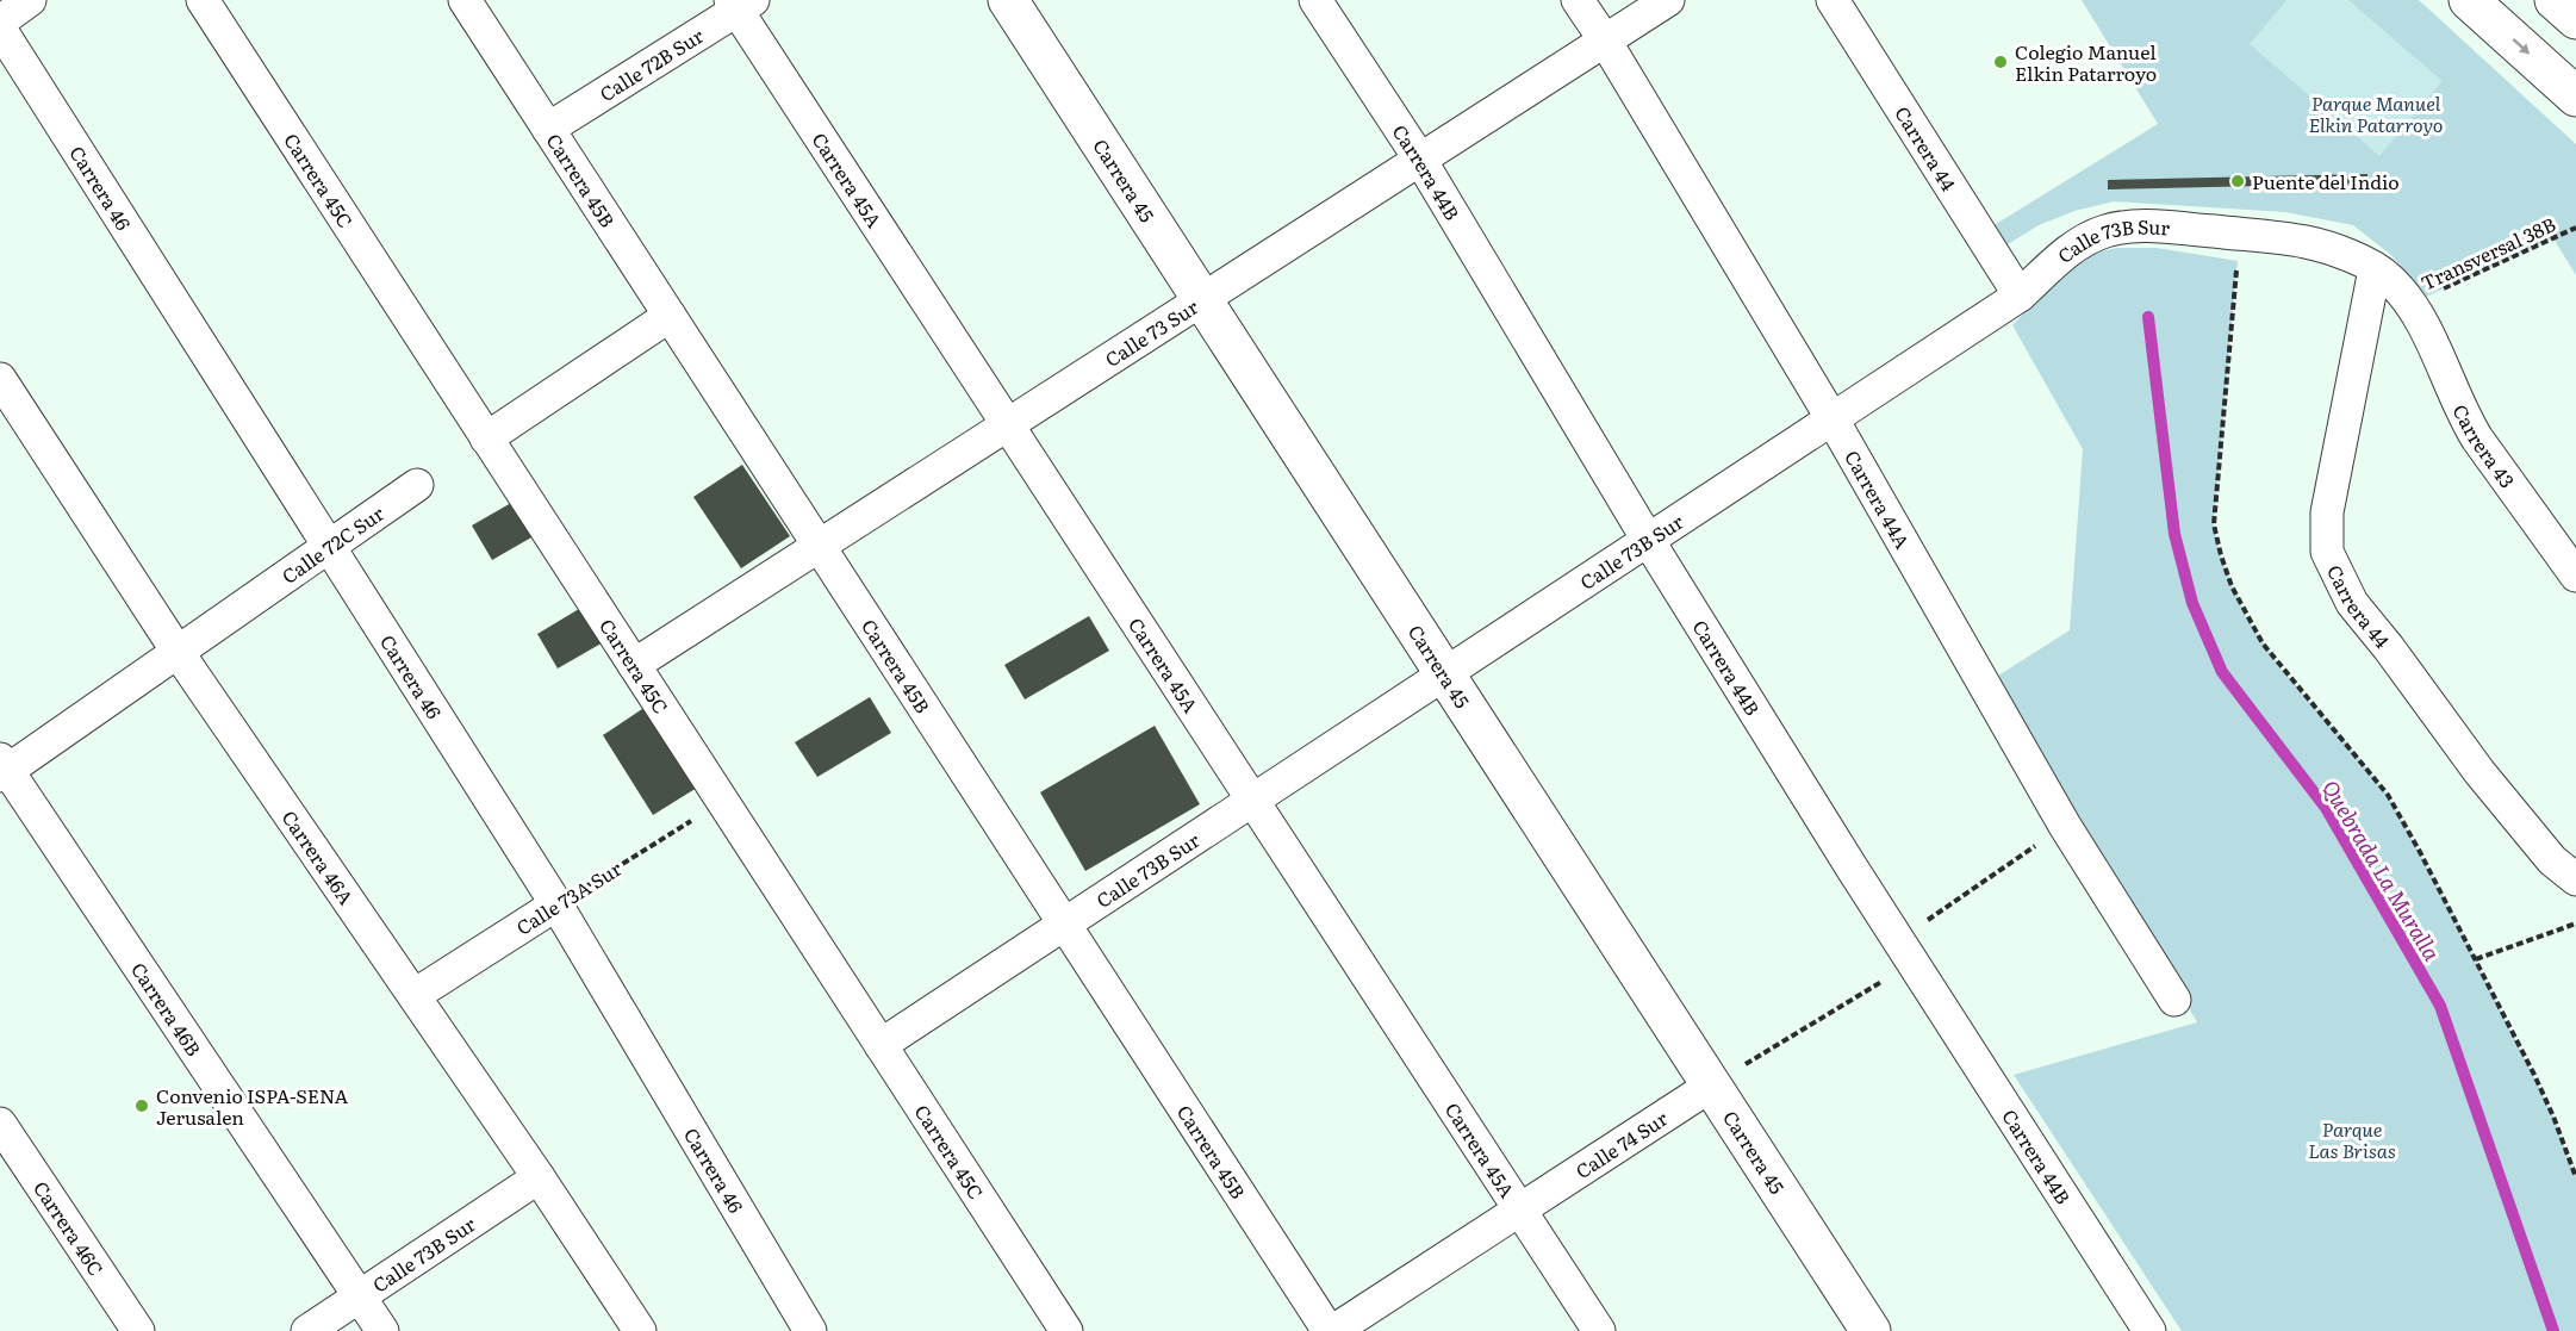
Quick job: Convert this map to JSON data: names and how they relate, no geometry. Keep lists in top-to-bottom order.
{
  "streets": {
    "street": [
      "Calle 72B Sur",
      "Carrera 44",
      "Carrera 44B",
      "Carrera 45C",
      "Carrera 45B",
      "Carrera 45",
      "Carrera 45A",
      "Carrera 46",
      "Calle 73B Sur",
      "Calle 73 Sur",
      "Carrera 43",
      "Carrera 44A",
      "Calle 72C Sur",
      "Carrera 46A",
      "Calle 73A Sur",
      "Carrera 46B",
      "Calle 74 Sur",
      "Carrera 46C"
    ],
    "path": ["Transversal 38B"]
  },
  "crossings": [
    ["Calle 72B Sur", "Carrera 45B"],
    ["Calle 72B Sur", "Carrera 45A"],
    ["Carrera 44", "Calle 73B Sur"],
    ["Carrera 44B", "Calle 73B Sur"],
    ["Carrera 44B", "Calle 73 Sur"],
    ["Carrera 45C", "Calle 73B Sur"],
    ["Carrera 45C", "Calle 73 Sur"],
    ["Carrera 45C", "Calle 73A Sur"],
    ["Carrera 45B", "Calle 73B Sur"],
    ["Carrera 45B", "Calle 73 Sur"],
    ["Carrera 45B", "Calle 74 Sur"],
    ["Carrera 45", "Calle 73B Sur"],
    ["Carrera 45", "Calle 73 Sur"],
    ["Carrera 45", "Calle 74 Sur"],
    ["Carrera 45A", "Calle 73B Sur"],
    ["Carrera 45A", "Calle 73 Sur"],
    ["Carrera 45A", "Calle 74 Sur"],
    ["Carrera 46", "Calle 72C Sur"],
    ["Carrera 46", "Calle 73A Sur"],
    ["Calle 73B Sur", "Transversal 38B"],
    ["Calle 73B Sur", "Carrera 43"],
    ["Calle 73B Sur", "Carrera 44A"],
    ["Calle 73B Sur", "Carrera 46A"],
    ["Calle 73B Sur", "Carrera 46B"],
    ["Transversal 38B", "Carrera 43"],
    ["Calle 73 Sur", "Carrera 44A"],
    ["Calle 72C Sur", "Carrera 46A"],
    ["Calle 72C Sur", "Carrera 46B"],
    ["Carrera 46A", "Calle 73A Sur"]
  ],
  "water": ["Quebrada La Muralla"],
  "parks": ["Parque Manuel Elkin Patarroyo", "Parque Las Brisas"],
  "places": ["Colegio Manuel Elkin Patarroyo", "Puente del Indio", "Convenio ISPA-SENA Jerusalen"]
}
